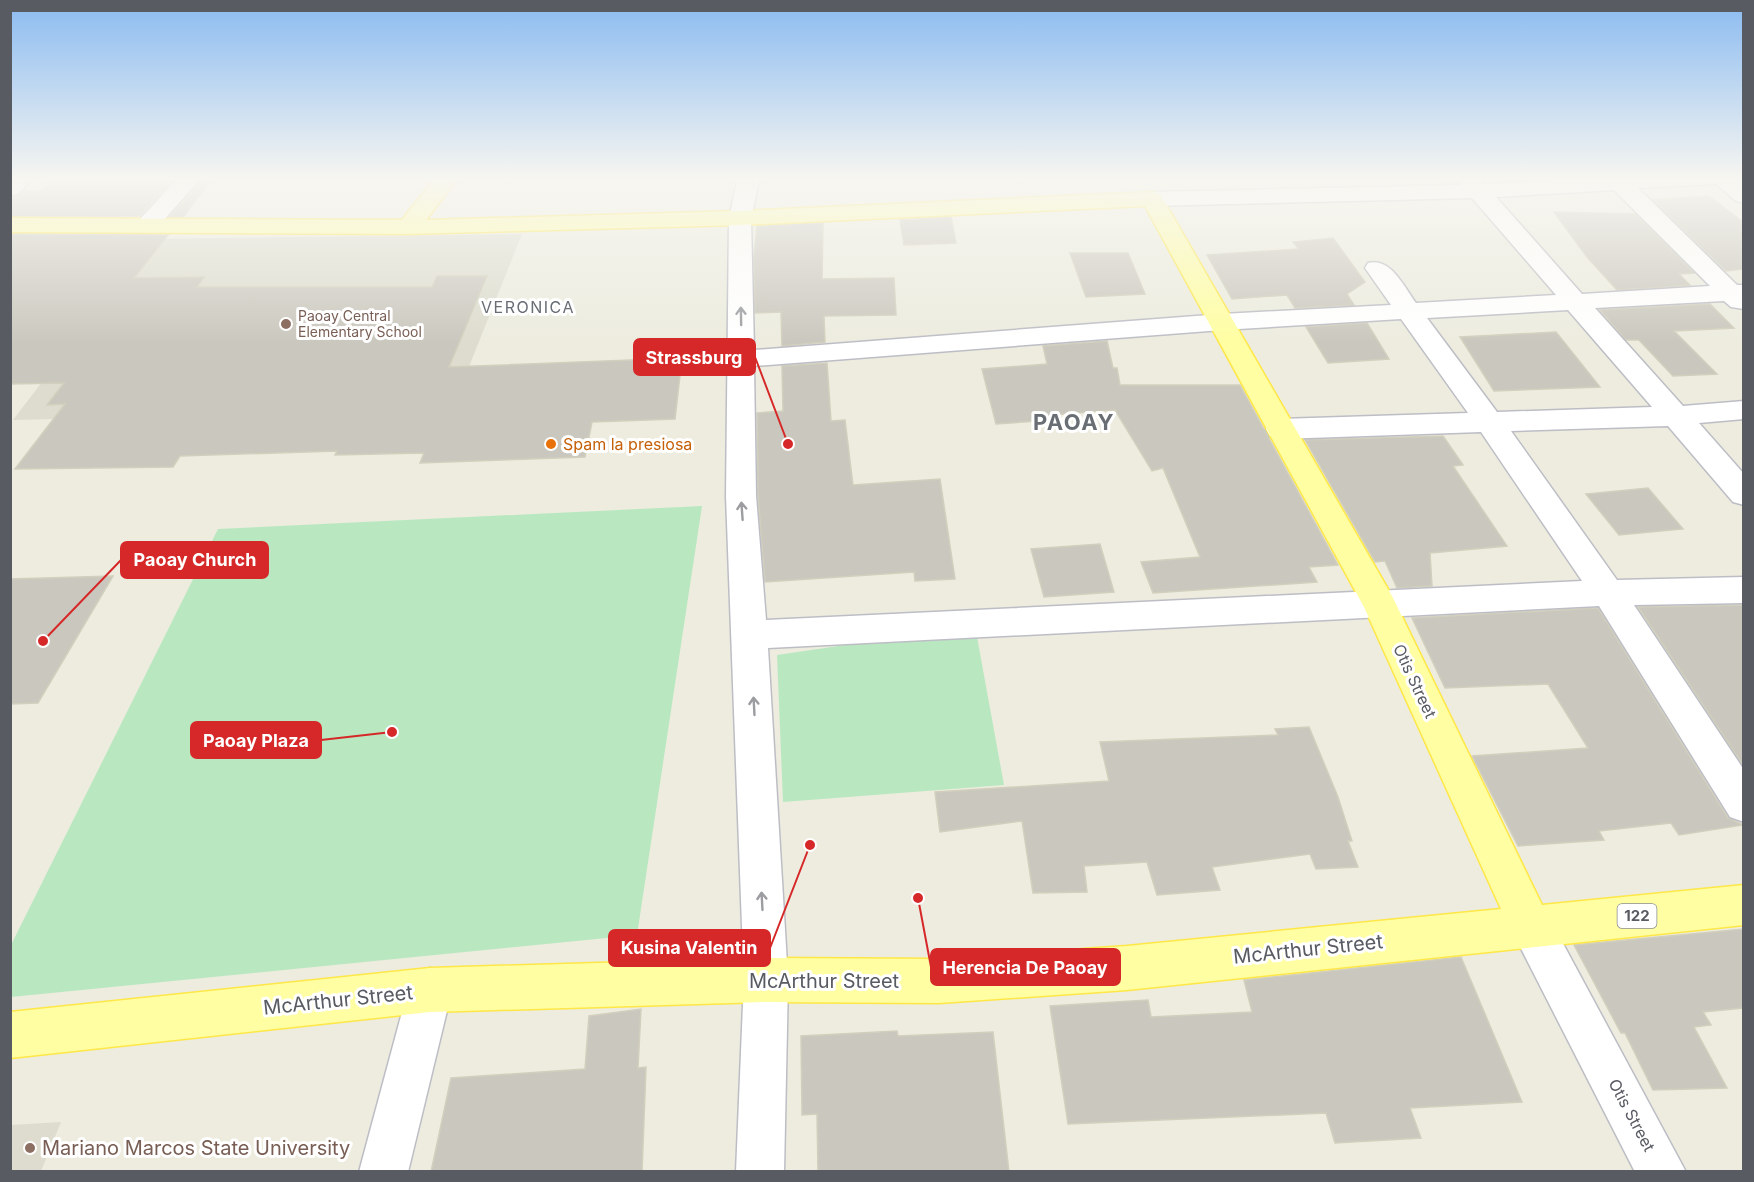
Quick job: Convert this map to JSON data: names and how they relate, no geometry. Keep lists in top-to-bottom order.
{
  "streets": {
    "main road": ["Otis Street", "122", "McArthur Street"]
  },
  "crossings": [
    ["Otis Street", "McArthur Street"]
  ],
  "districts": ["VERONICA", "PAOAY"],
  "places": [
    "Paoay Central Elementary School",
    "Spam la presiosa",
    "Strassburg",
    "Paoay Church",
    "Paoay Plaza",
    "Kusina Valentin",
    "Herencia De Paoay",
    "Mariano Marcos State University"
  ]
}
